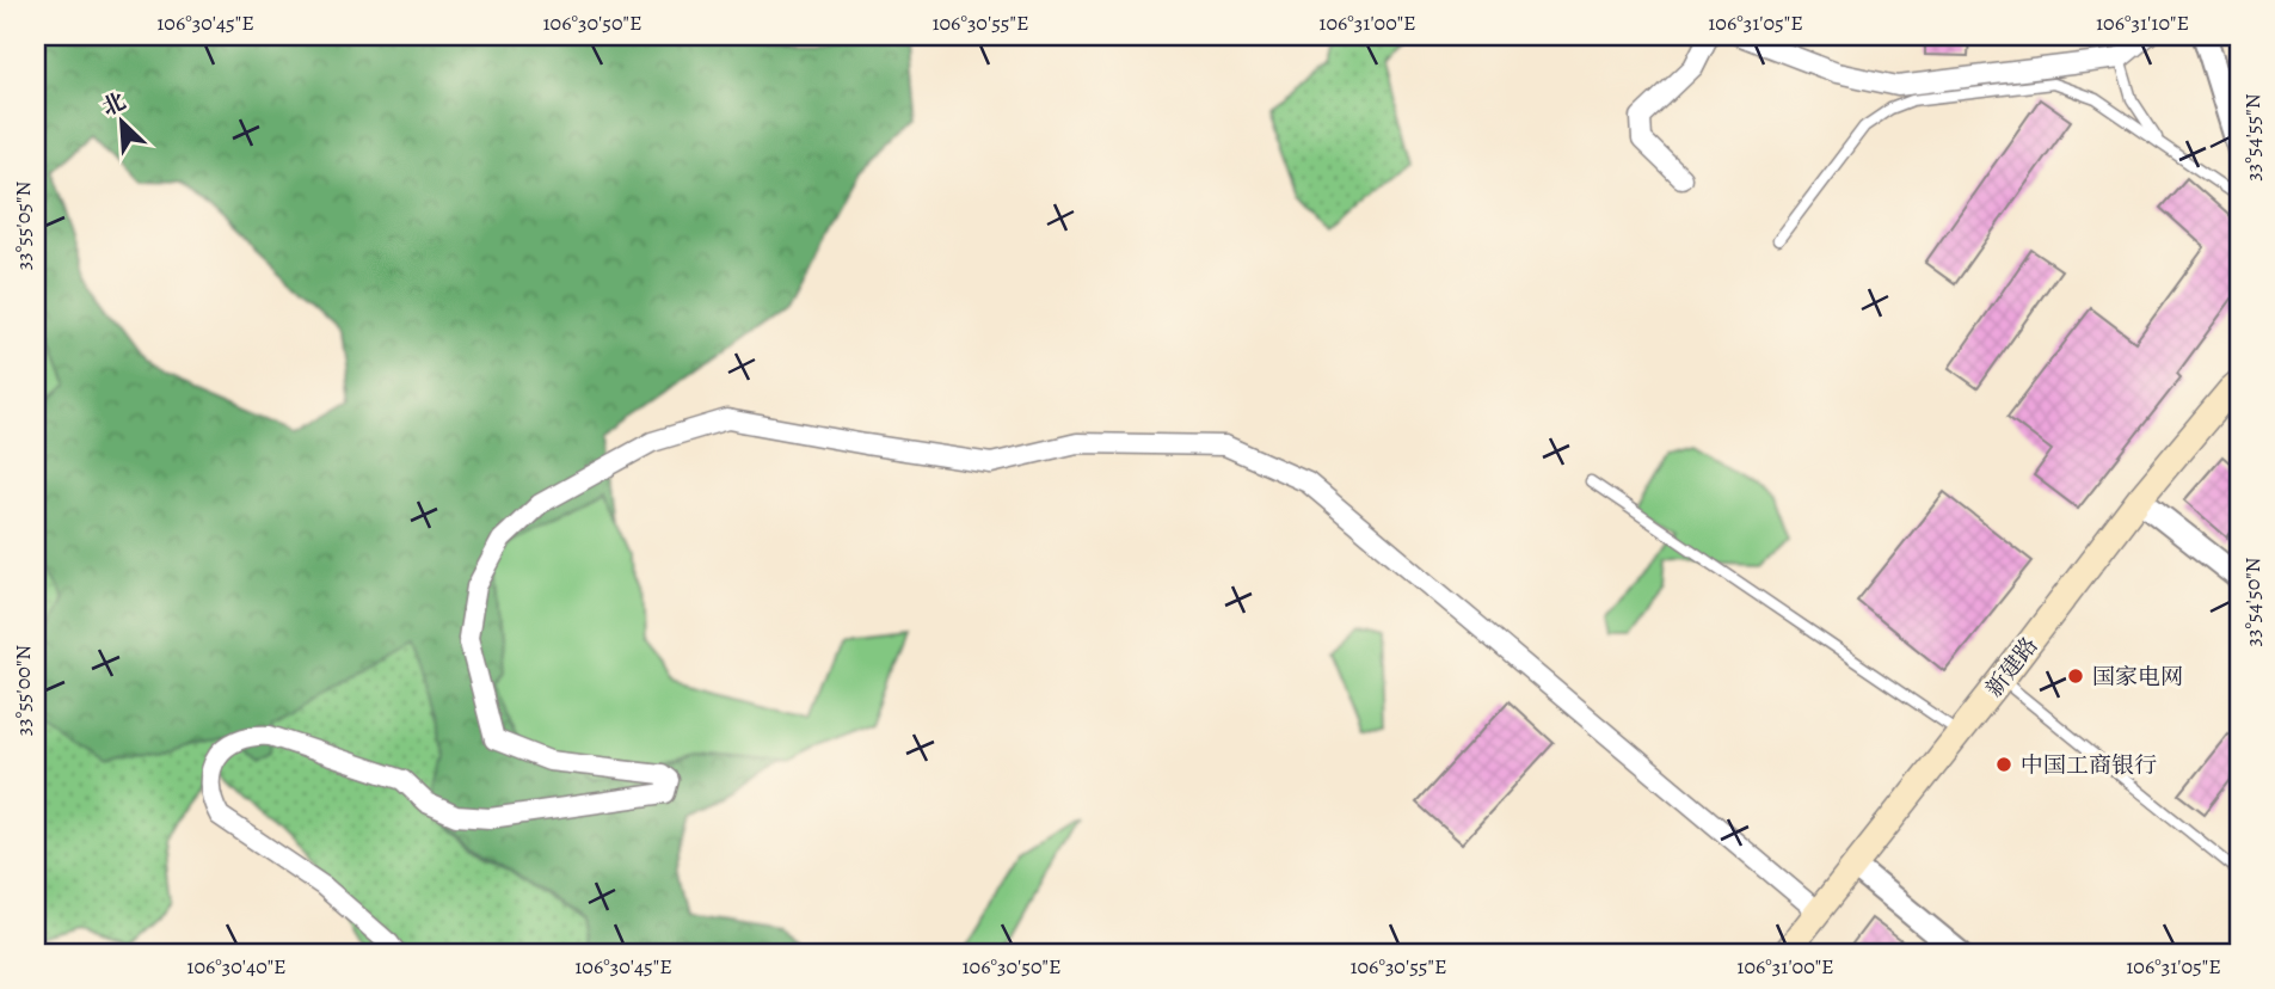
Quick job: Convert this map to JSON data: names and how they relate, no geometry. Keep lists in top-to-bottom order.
{
  "streets": {
    "main road": ["新建路"]
  },
  "places": ["国家电网", "中国工商银行"],
  "north": "top left",
  "coordinates": [
    "106°30'45\"E",
    "106°30'50\"E",
    "106°30'55\"E",
    "106°31'00\"E",
    "106°31'05\"E",
    "106°31'10\"E",
    "33°54'55\"N",
    "33°55'05\"N",
    "33°54'50\"N",
    "33°55'00\"N",
    "106°30'40\"E"
  ]
}
